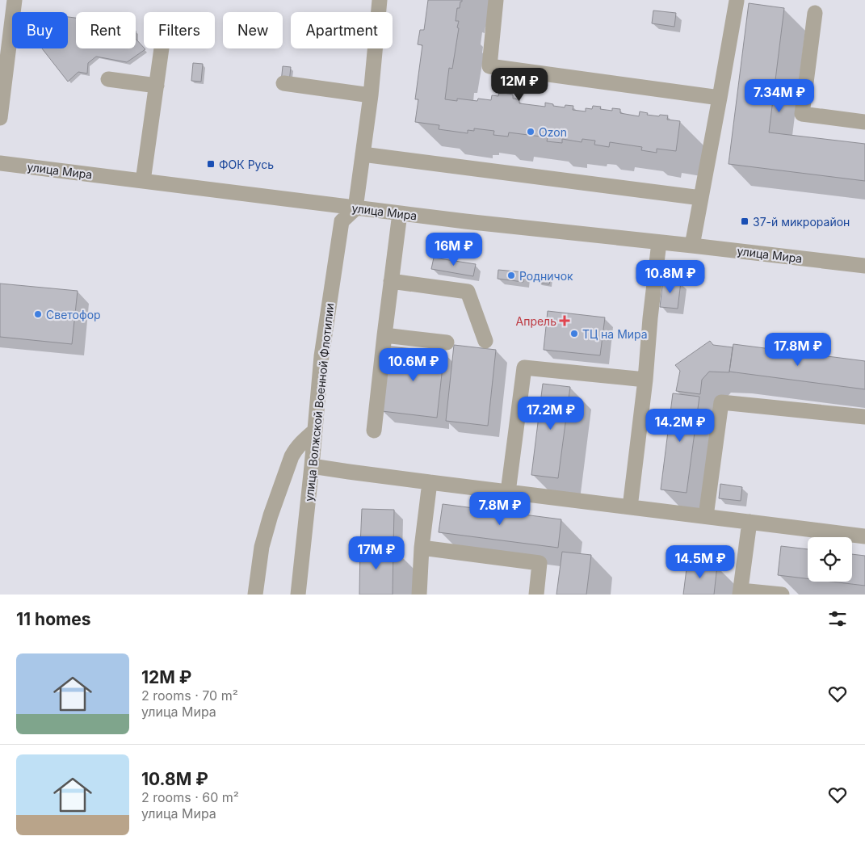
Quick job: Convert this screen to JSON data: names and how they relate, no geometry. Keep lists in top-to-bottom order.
{
  "streets": {
    "street": ["улица Мира", "улица Волжской Военной Флотилии"]
  },
  "crossings": [
    ["улица Мира", "улица Волжской Военной Флотилии"]
  ],
  "places": {
    "other": [
      "Ozon",
      "Родничок",
      "Светофор",
      "ТЦ на Мира"
    ],
    "transit": ["ФОК Русь", "37-й микрорайон"],
    "health": ["Апрель"]
  },
  "page": {
    "chip": [
      "Buy",
      "Rent",
      "Filters",
      "New",
      "Apartment"
    ],
    "price": [
      "12M ₽",
      "7.34M ₽",
      "16M ₽",
      "10.8M ₽",
      "17.8M ₽",
      "10.6M ₽",
      "17.2M ₽",
      "14.2M ₽",
      "7.8M ₽",
      "17M ₽",
      "14.5M ₽"
    ],
    "heading": "11 homes",
    "list": [
      {
        "name": "12M ₽",
        "note": "2 rooms · 70 m² · улица Мира"
      },
      {
        "name": "10.8M ₽",
        "note": "2 rooms · 60 m² · улица Мира"
      }
    ]
  }
}
